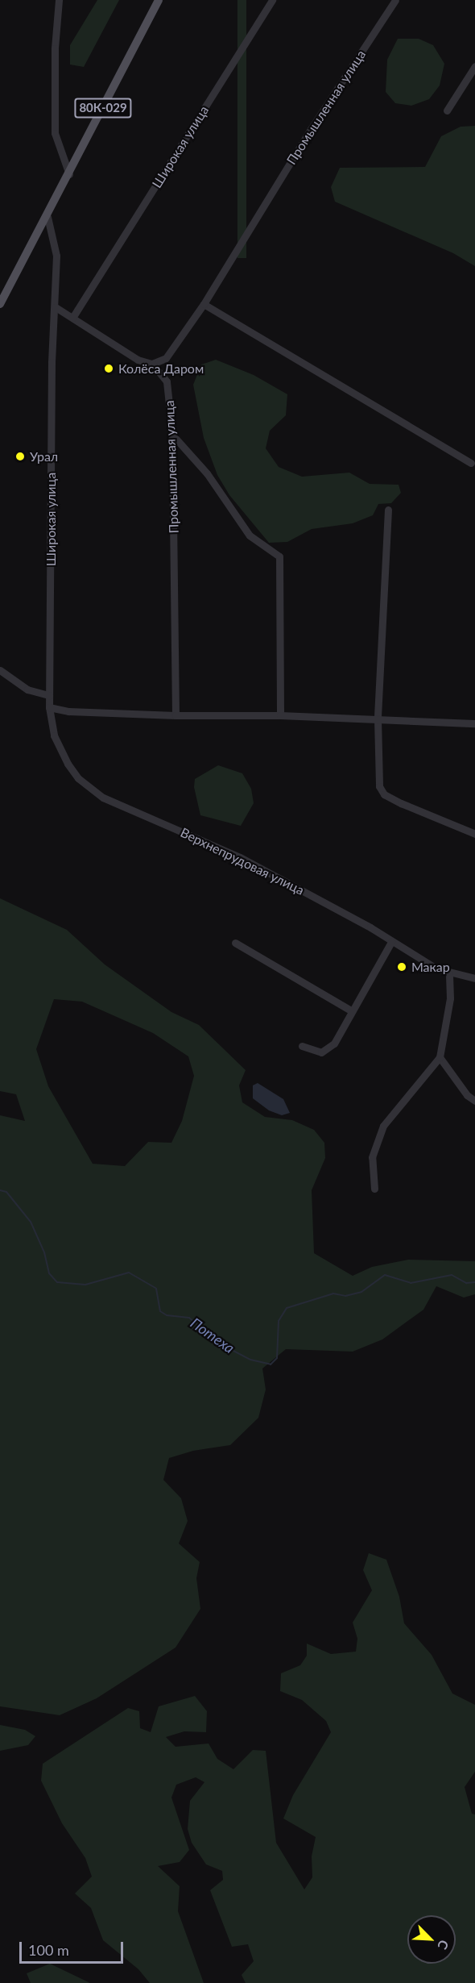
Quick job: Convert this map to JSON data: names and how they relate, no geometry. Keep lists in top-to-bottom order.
{
  "streets": {
    "main road": ["80К-029"],
    "street": ["Промышленная улица", "Широкая улица", "Верхнепрудовая улица"]
  },
  "crossings": [
    ["80К-029", "Широкая улица"],
    ["Широкая улица", "Верхнепрудовая улица"]
  ],
  "water": ["Потеха"],
  "places": ["Колёса Даром", "Урал", "Макар"],
  "scale_bar": "100 m",
  "north": "bottom right"
}
